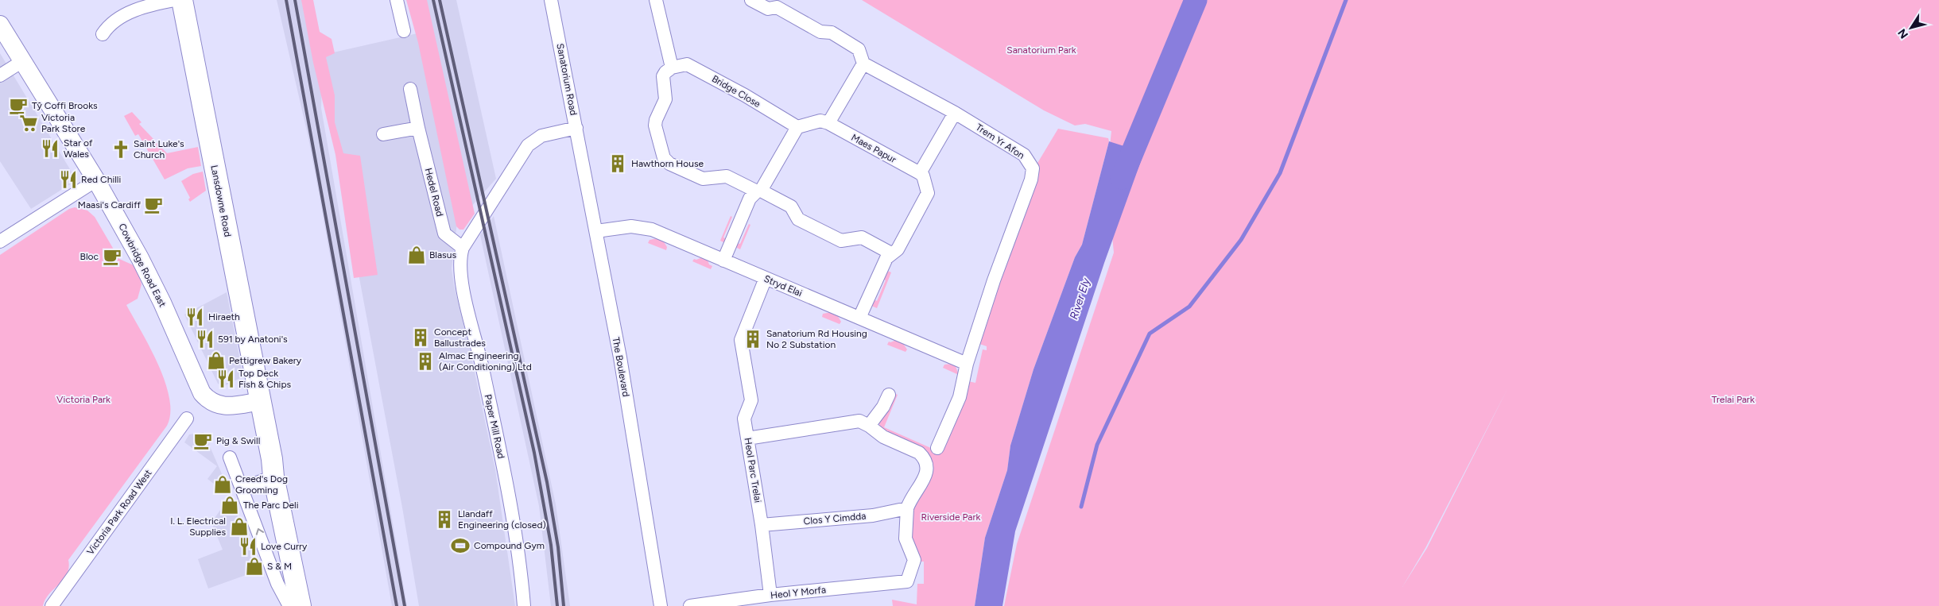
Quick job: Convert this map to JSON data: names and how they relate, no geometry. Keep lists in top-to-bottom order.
{
  "streets": {
    "main road": ["Lansdowne Road"],
    "street": [
      "Sanatorium Road",
      "Bridge Close",
      "Trem Yr Afon",
      "Maes Papur",
      "Hedel Road",
      "Cowbridge Road East",
      "Stryd Elai",
      "The Boulevard",
      "Paper Mill Road",
      "Heol Parc Trelai",
      "Victoria Park Road West",
      "Clos Y Cimdda",
      "Heol Y Morfa"
    ]
  },
  "crossings": [
    ["Sanatorium Road", "Hedel Road"],
    ["Sanatorium Road", "The Boulevard"],
    ["Sanatorium Road", "Paper Mill Road"],
    ["Trem Yr Afon", "Stryd Elai"],
    ["Hedel Road", "Paper Mill Road"],
    ["Lansdowne Road", "Cowbridge Road East"],
    ["Stryd Elai", "The Boulevard"],
    ["Stryd Elai", "Heol Parc Trelai"],
    ["Heol Parc Trelai", "Clos Y Cimdda"],
    ["Heol Parc Trelai", "Heol Y Morfa"],
    ["Clos Y Cimdda", "Heol Y Morfa"]
  ],
  "water": ["River Ely"],
  "parks": [
    "Sanatorium Park",
    "Victoria Park",
    "Trelai Park",
    "Riverside Park"
  ],
  "places": {
    "cafe": [
      "Tŷ Coffi Brooks",
      "Maasi's Cardiff",
      "Bloc",
      "Pig & Swill"
    ],
    "supermarket": ["Victoria Park Store"],
    "restaurant": [
      "Star of Wales",
      "Red Chilli",
      "Hiraeth",
      "591 by Anatoni's",
      "Top Deck Fish & Chips",
      "Love Curry"
    ],
    "church": ["Saint Luke's Church"],
    "building": [
      "Hawthorn House",
      "Concept Ballustrades",
      "Sanatorium Rd Housing No 2 Substation",
      "Almac Engineering (Air Conditioning) Ltd",
      "Llandaff Engineering (closed)"
    ],
    "shop": [
      "Blasus",
      "Pettigrew Bakery",
      "Creed's Dog Grooming",
      "The Parc Deli",
      "I. L. Electrical Supplies",
      "S & M"
    ],
    "sports": ["Compound Gym"]
  },
  "north": "bottom left"
}
